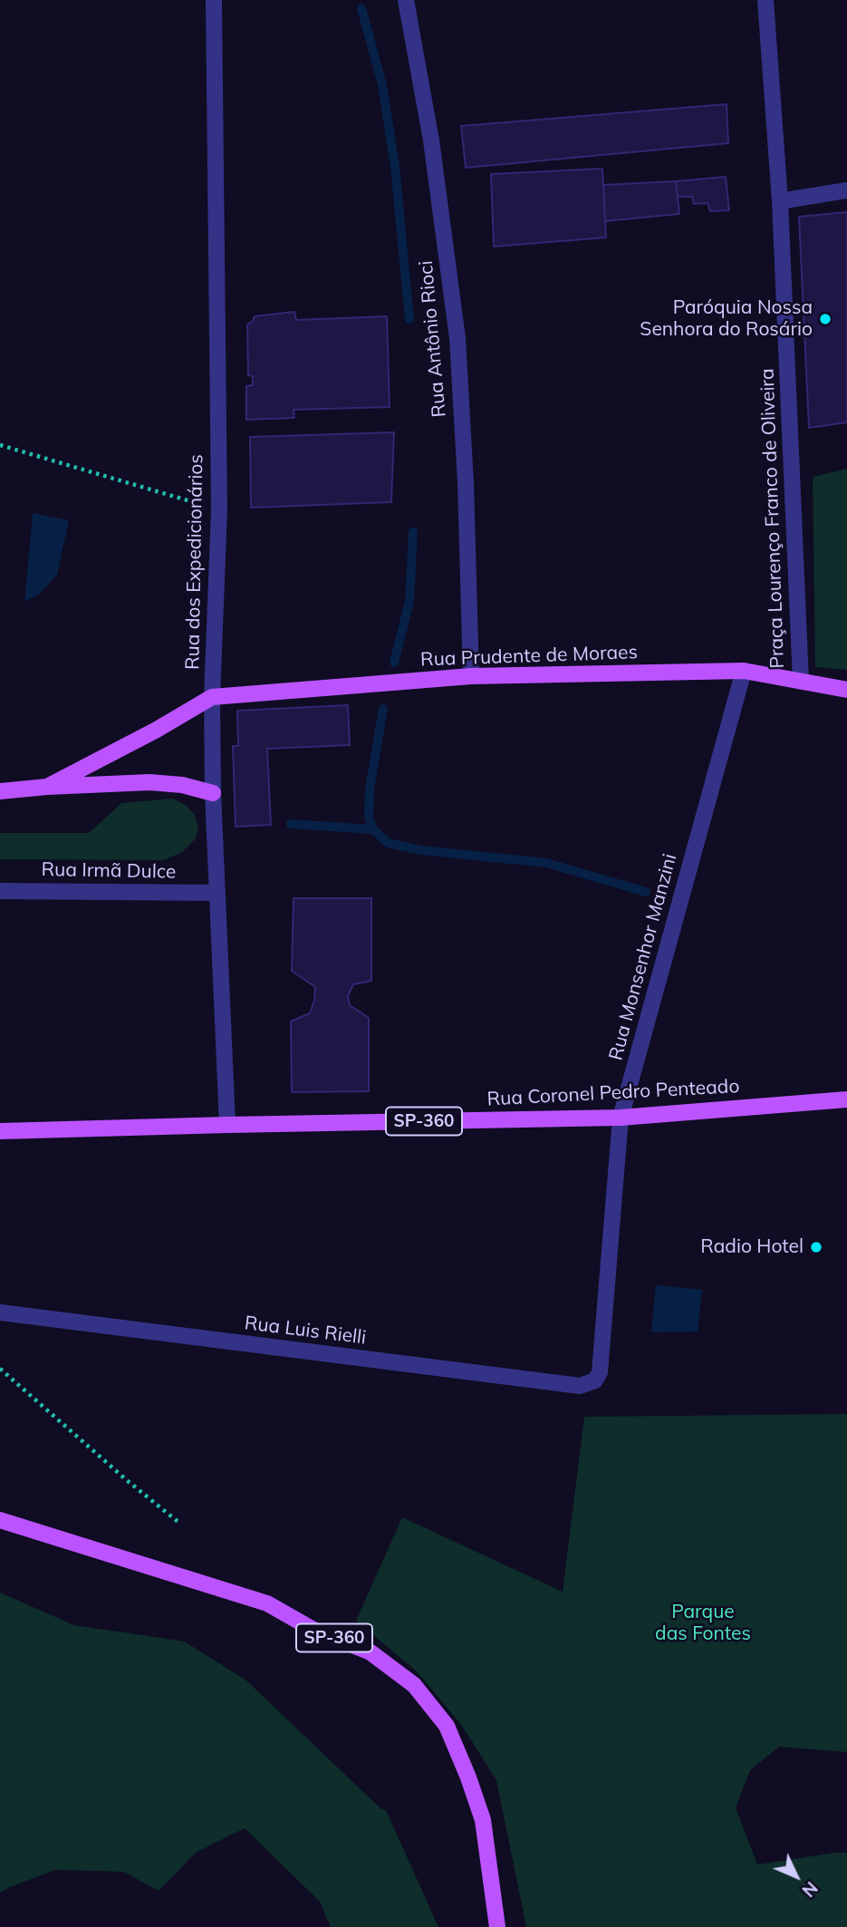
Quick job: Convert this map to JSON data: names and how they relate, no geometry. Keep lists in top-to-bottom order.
{
  "streets": {
    "main road": ["Rua Prudente de Moraes", "Rua Coronel Pedro Penteado", "SP-360"],
    "street": [
      "Rua Antônio Rioci",
      "Praça Lourenço Franco de Oliveira",
      "Rua dos Expedicionários",
      "Rua Irmã Dulce",
      "Rua Monsenhor Manzini",
      "Rua Luis Rielli"
    ]
  },
  "crossings": [
    ["Rua Antônio Rioci", "Rua Prudente de Moraes"],
    ["Praça Lourenço Franco de Oliveira", "Rua Prudente de Moraes"],
    ["Rua dos Expedicionários", "Rua Prudente de Moraes"],
    ["Rua dos Expedicionários", "Rua Irmã Dulce"],
    ["Rua dos Expedicionários", "Rua Coronel Pedro Penteado"],
    ["Rua Prudente de Moraes", "Rua Monsenhor Manzini"],
    ["Rua Monsenhor Manzini", "Rua Coronel Pedro Penteado"],
    ["Rua Monsenhor Manzini", "Rua Luis Rielli"]
  ],
  "parks": ["Parque das Fontes"],
  "places": ["Paróquia Nossa Senhora do Rosário", "Radio Hotel"],
  "north": "bottom right"
}
